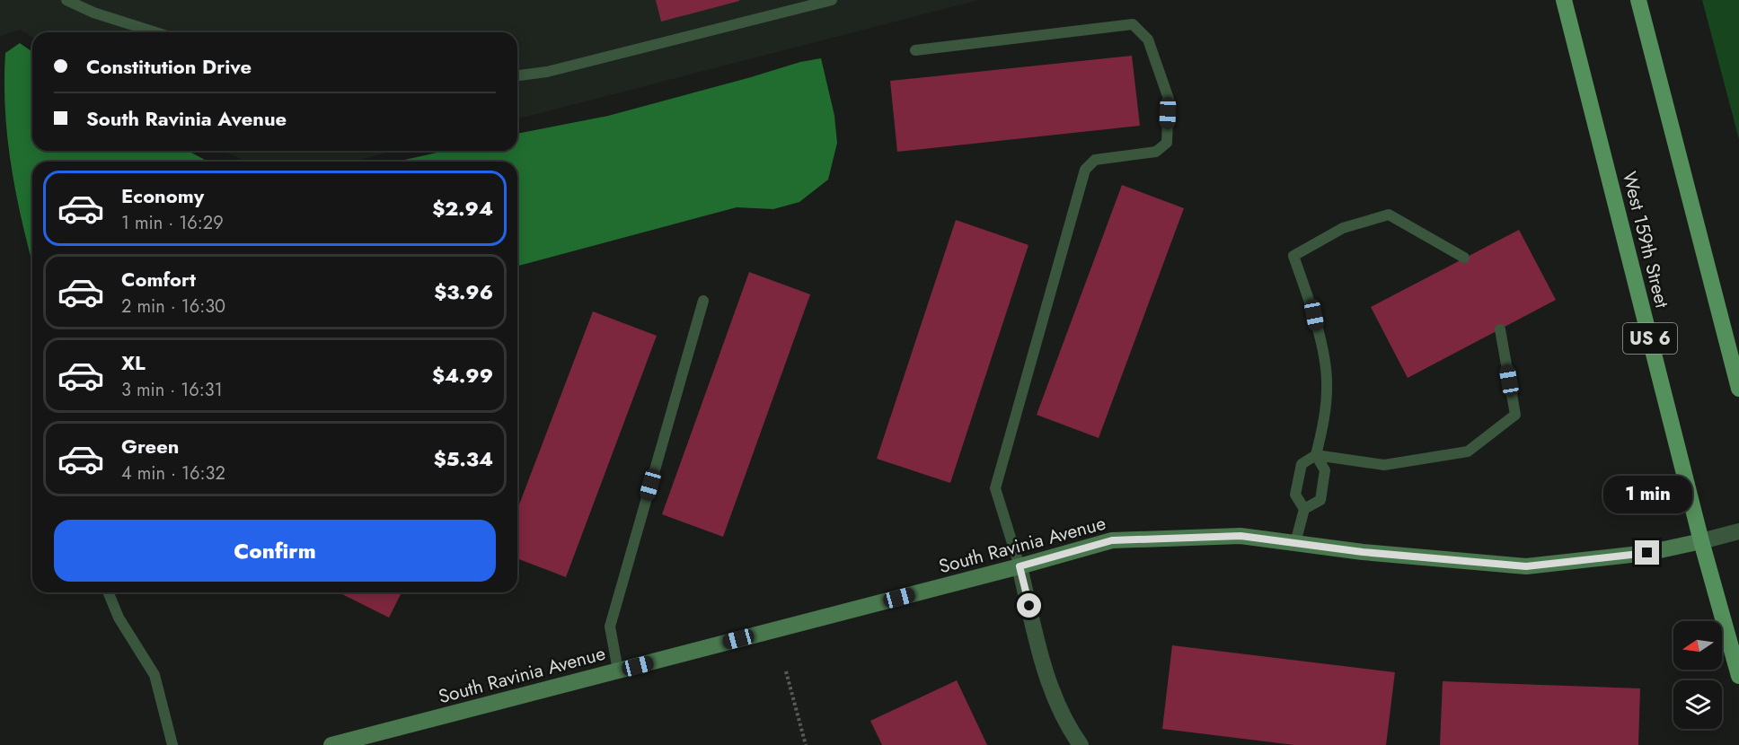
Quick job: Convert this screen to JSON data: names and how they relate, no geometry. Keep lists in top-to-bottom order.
{
  "streets": {
    "main road": ["West 159th Street", "US 6"],
    "street": ["South Ravinia Avenue"]
  },
  "crossings": [
    ["West 159th Street", "South Ravinia Avenue"]
  ],
  "north": "left",
  "page": {
    "banner": ["Constitution Drive", "South Ravinia Avenue"],
    "list": [
      {
        "name": "Economy",
        "note": "1 min · 16:29",
        "value": "$2.94"
      },
      {
        "name": "Comfort",
        "note": "2 min · 16:30",
        "value": "$3.96"
      },
      {
        "name": "XL",
        "note": "3 min · 16:31",
        "value": "$4.99"
      },
      {
        "name": "Green",
        "note": "4 min · 16:32",
        "value": "$5.34"
      }
    ],
    "bubble": "1 min",
    "buttons": "Confirm"
  }
}
